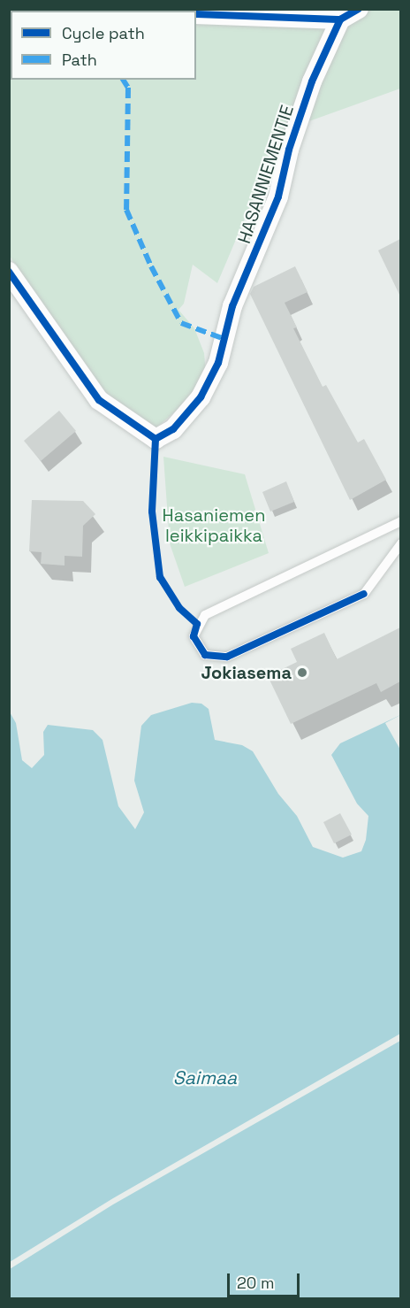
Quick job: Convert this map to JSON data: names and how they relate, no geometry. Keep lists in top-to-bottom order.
{
  "streets": {
    "street": ["HASANNIEMENTIE"]
  },
  "water": ["Saimaa"],
  "parks": ["Hasaniemen leikkipaikka"],
  "places": ["Jokiasema"],
  "legend": ["Cycle path", "Path"],
  "scale_bar": "20 m"
}
